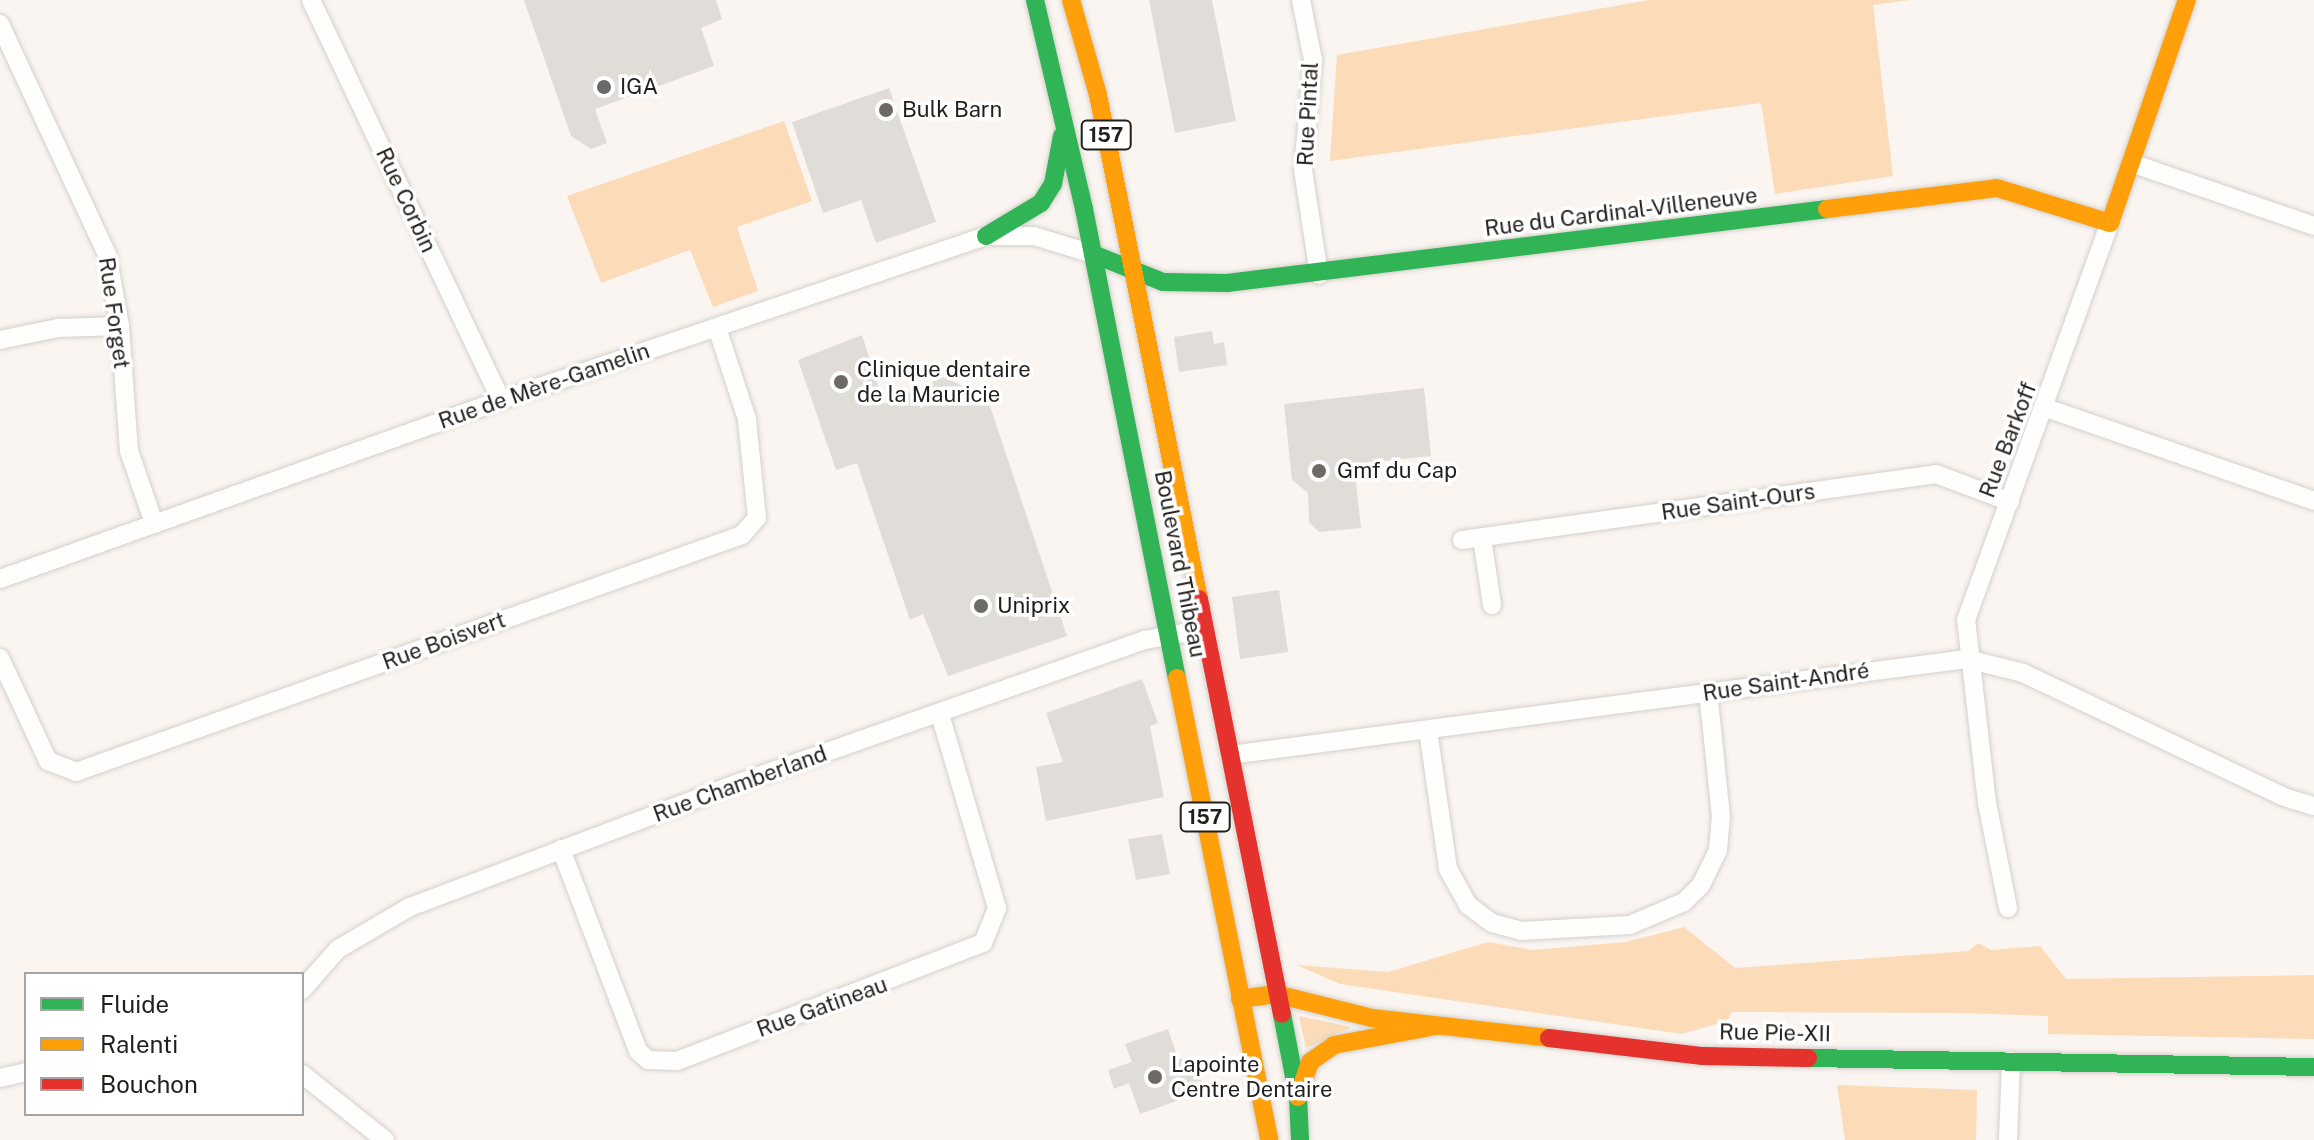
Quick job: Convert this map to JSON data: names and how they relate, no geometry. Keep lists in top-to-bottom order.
{
  "streets": {
    "main road": [
      "157",
      "Rue du Cardinal-Villeneuve",
      "Rue Barkoff",
      "Boulevard Thibeau",
      "Rue Pie-XII"
    ],
    "street": [
      "Rue Pintal",
      "Rue Corbin",
      "Rue Forget",
      "Rue de Mère-Gamelin",
      "Rue Saint-Ours",
      "Rue Boisvert",
      "Rue Saint-André",
      "Rue Chamberland",
      "Rue Gatineau"
    ]
  },
  "crossings": [
    ["Rue Pintal", "Rue du Cardinal-Villeneuve"],
    ["Rue Corbin", "Rue de Mère-Gamelin"],
    ["Rue du Cardinal-Villeneuve", "Rue de Mère-Gamelin"],
    ["Rue du Cardinal-Villeneuve", "Rue Barkoff"],
    ["Rue du Cardinal-Villeneuve", "Boulevard Thibeau"],
    ["Rue Forget", "Rue de Mère-Gamelin"],
    ["Rue de Mère-Gamelin", "Boulevard Thibeau"],
    ["Rue de Mère-Gamelin", "Rue Boisvert"],
    ["Rue Barkoff", "Rue Saint-Ours"],
    ["Rue Barkoff", "Rue Saint-André"],
    ["Boulevard Thibeau", "Rue Saint-André"],
    ["Boulevard Thibeau", "Rue Chamberland"],
    ["Boulevard Thibeau", "Rue Pie-XII"],
    ["Rue Chamberland", "Rue Gatineau"]
  ],
  "places": [
    "IGA",
    "Bulk Barn",
    "Clinique dentaire de la Mauricie",
    "Gmf du Cap",
    "Uniprix",
    "Lapointe Centre Dentaire"
  ],
  "legend": ["Fluide", "Ralenti", "Bouchon"]
}
